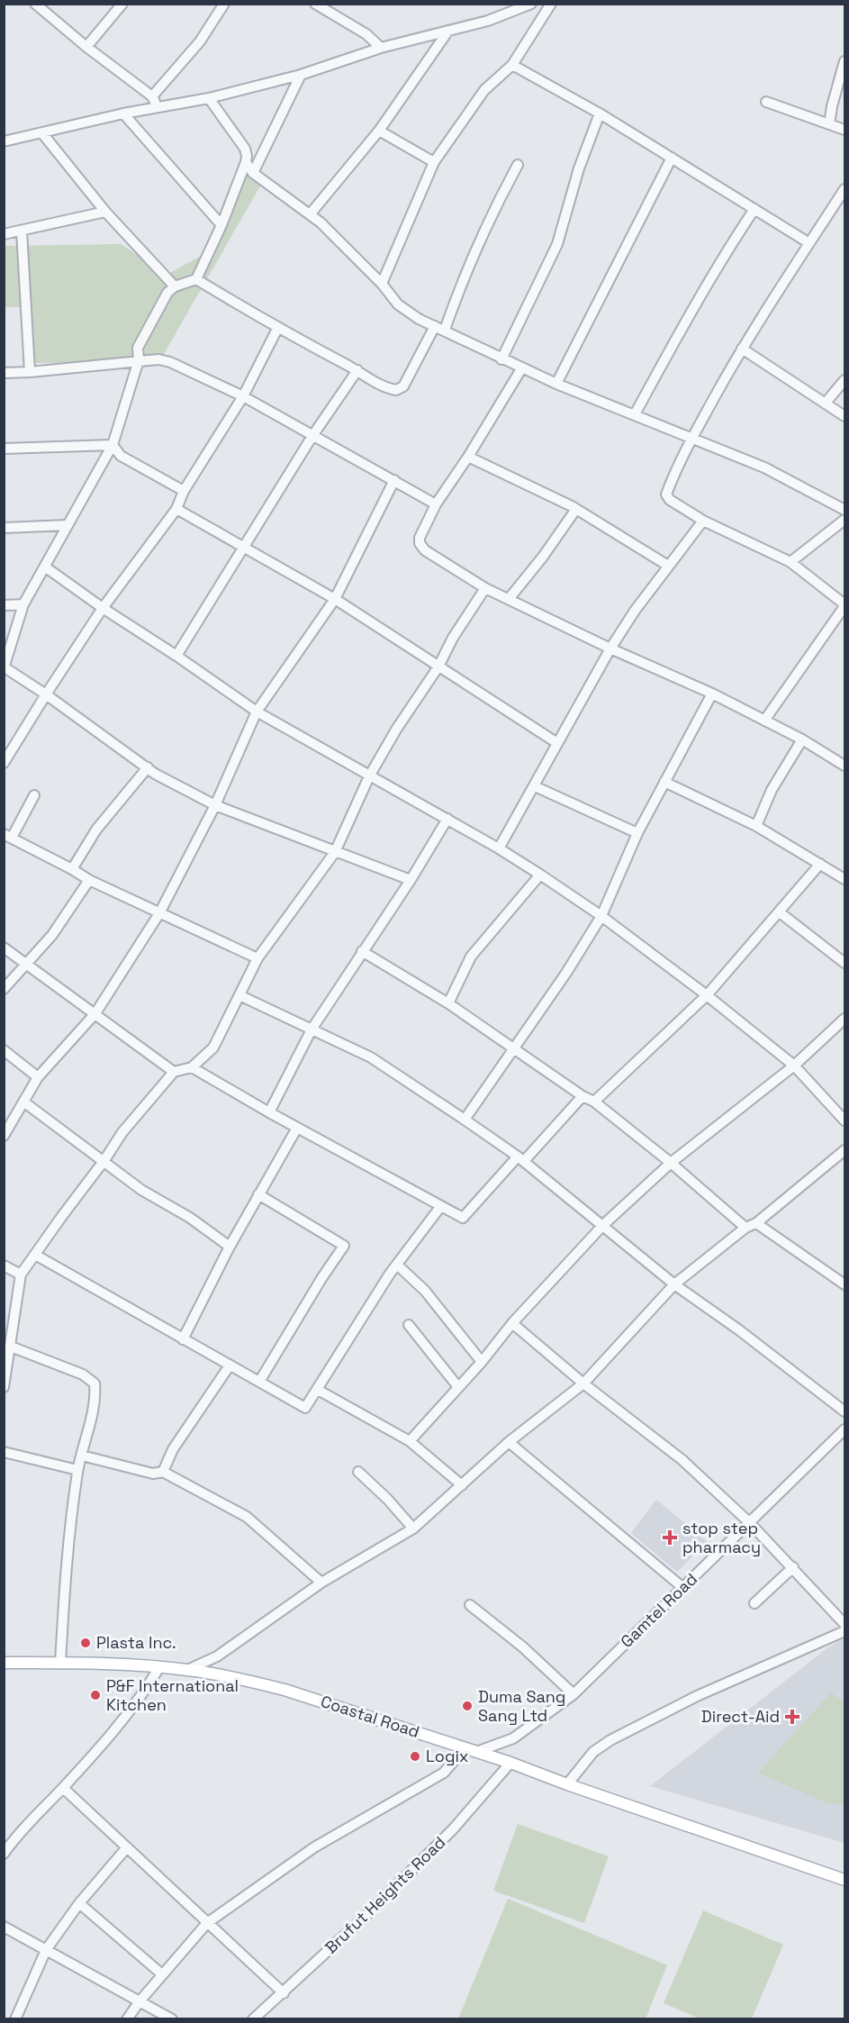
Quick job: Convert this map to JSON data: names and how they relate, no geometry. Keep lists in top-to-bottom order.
{
  "streets": {
    "main road": ["Coastal Road"],
    "street": ["Gamtel Road", "Brufut Heights Road"]
  },
  "crossings": [
    ["Gamtel Road", "Coastal Road"],
    ["Coastal Road", "Brufut Heights Road"]
  ],
  "places": {
    "health": ["stop step pharmacy", "Direct-Aid"],
    "other": [
      "Plasta Inc.",
      "P&F International Kitchen",
      "Duma Sang Sang Ltd",
      "Logix"
    ]
  }
}
